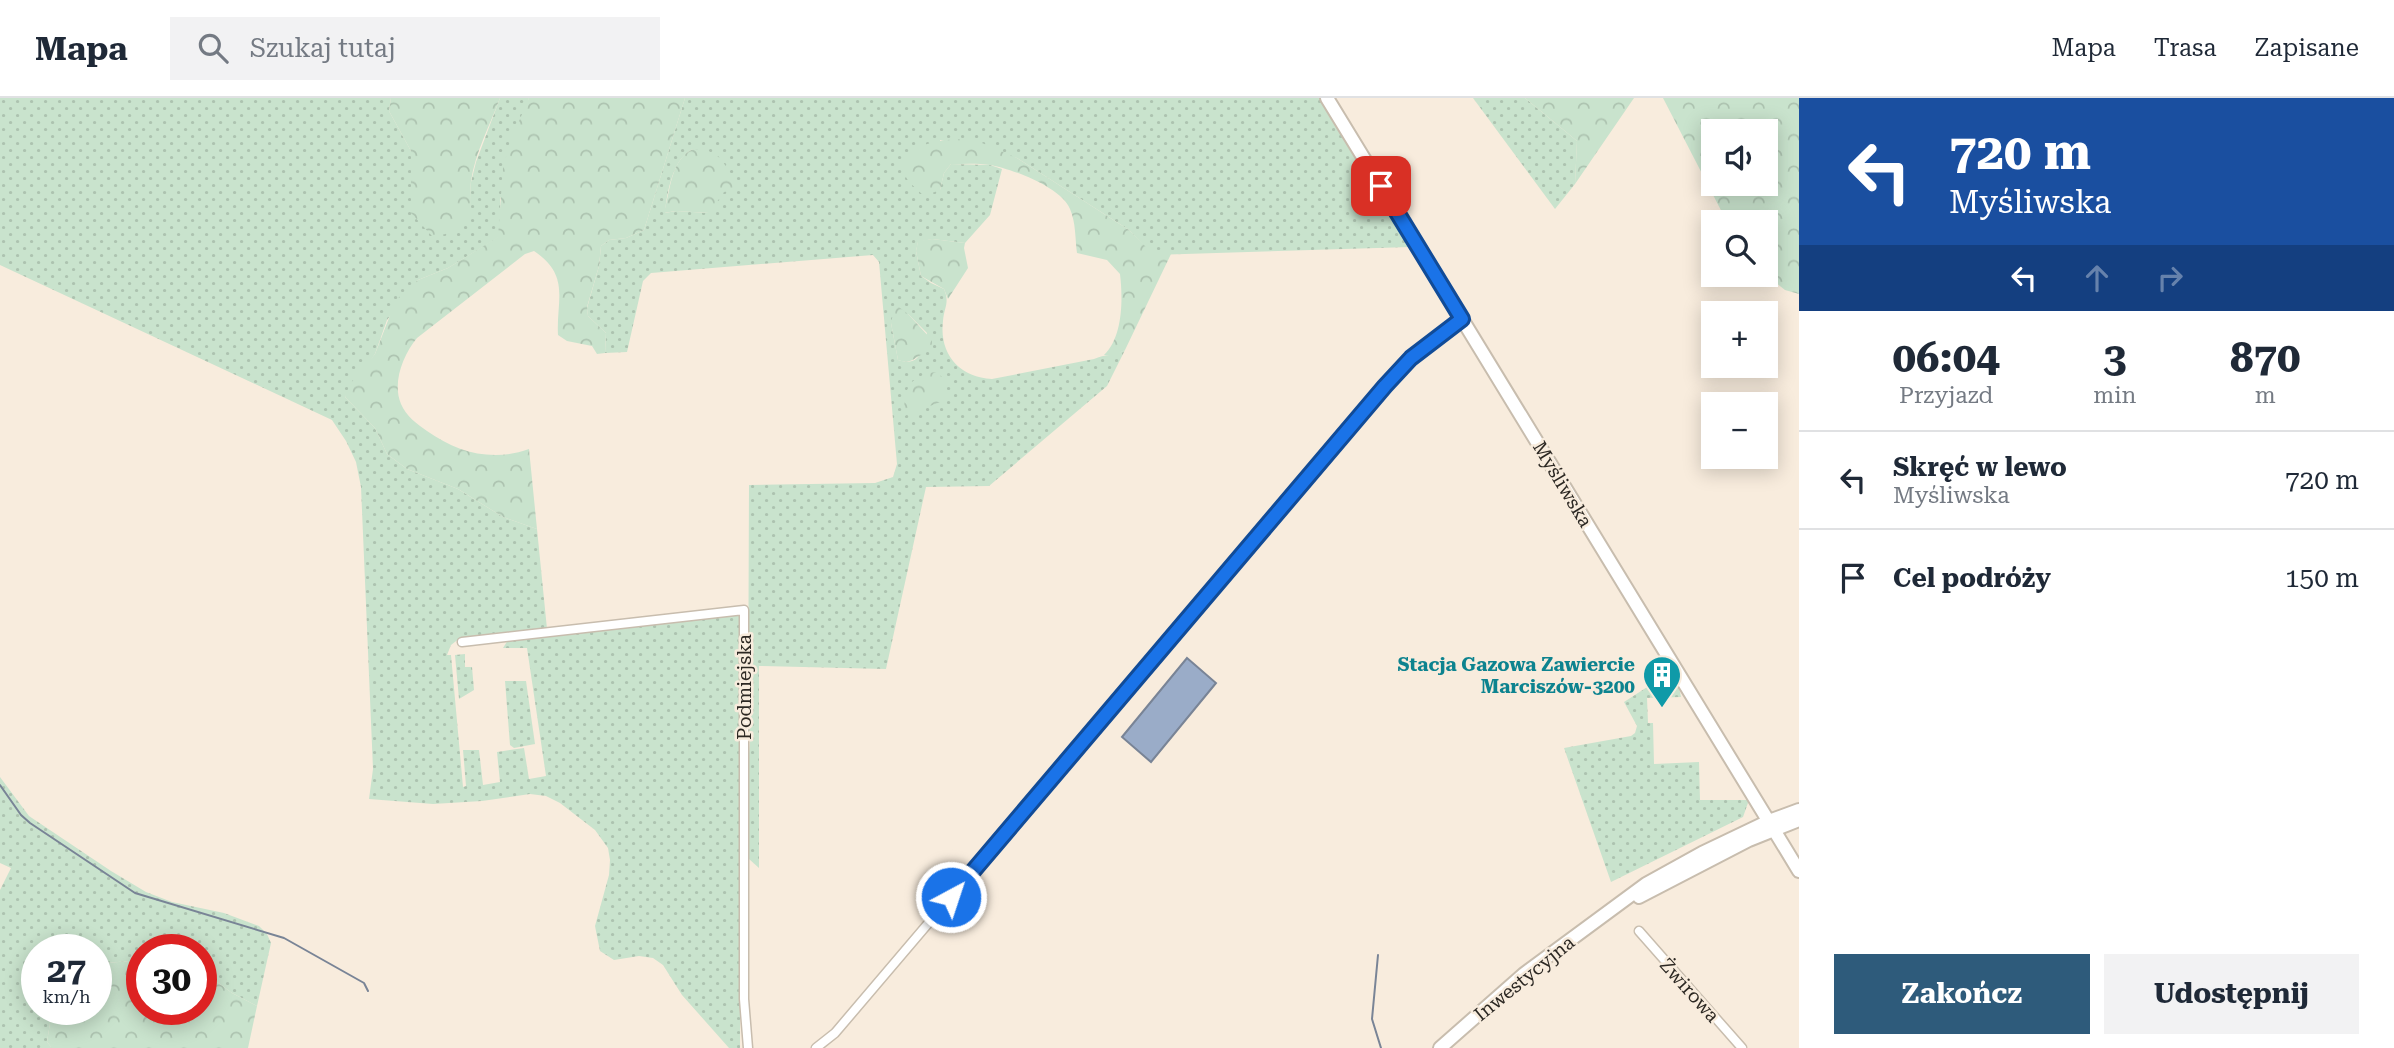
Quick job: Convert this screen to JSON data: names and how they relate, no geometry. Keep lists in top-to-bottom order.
{
  "streets": {
    "street": [
      "Myśliwska",
      "Podmiejska",
      "Inwestycyjna",
      "Żwirowa"
    ]
  },
  "crossings": [
    ["Myśliwska", "Inwestycyjna"]
  ],
  "places": {
    "building": ["Stacja Gazowa Zawiercie Marciszów-3200"]
  },
  "page": {
    "header": "Mapa",
    "search": "Szukaj tutaj",
    "nav": ["Mapa", "Trasa", "Zapisane"],
    "turn": ["720 m", "Myśliwska"],
    "map_buttons": ["+", "−"],
    "eta": [
      "06:04",
      "Przyjazd",
      "3",
      "min",
      "870",
      "m"
    ],
    "list": [
      {
        "name": "Skręć w lewo",
        "note": "Myśliwska",
        "value": "720 m"
      },
      {
        "name": "Cel podróży",
        "value": "150 m"
      }
    ],
    "speed": "27 km/h",
    "limit": "30",
    "buttons": ["Zakończ", "Udostępnij"]
  }
}
